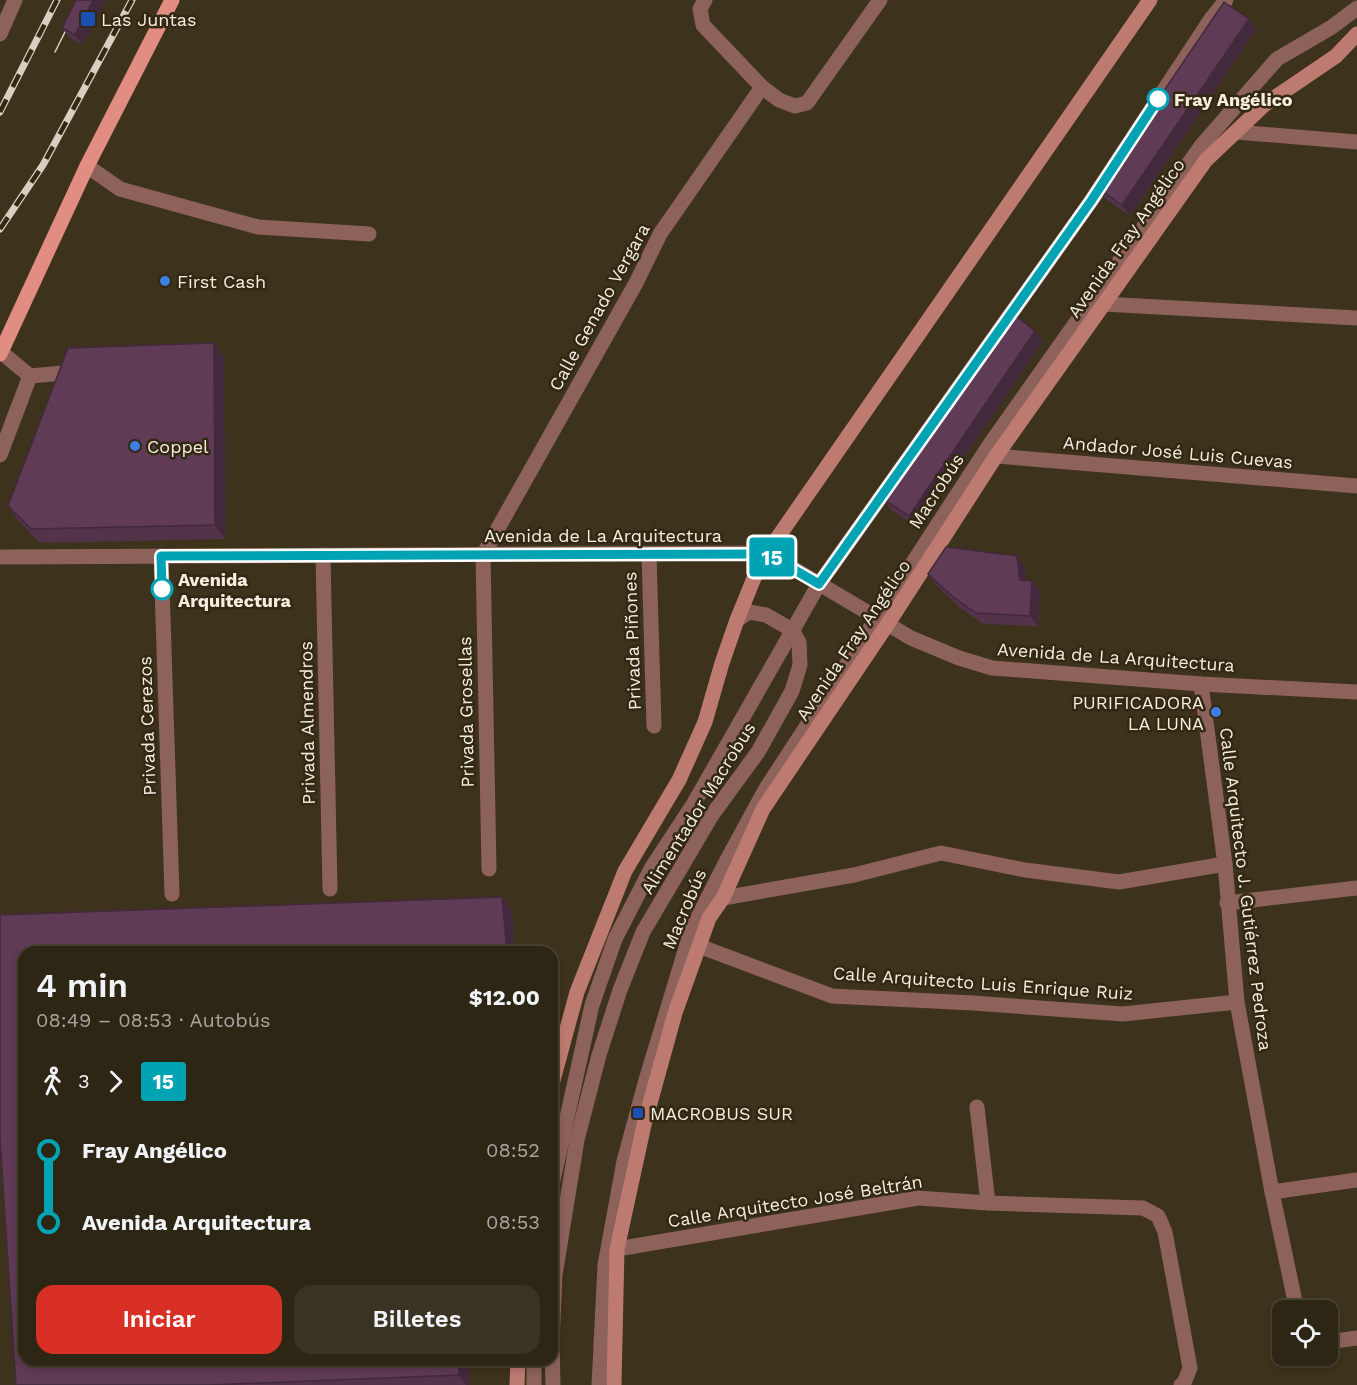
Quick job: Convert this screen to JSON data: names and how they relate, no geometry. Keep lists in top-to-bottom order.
{
  "streets": {
    "street": [
      "Avenida Fray Angélico",
      "Calle Genado Vergara",
      "Andador José Luis Cuevas",
      "Macrobús",
      "Avenida de La Arquitectura",
      "Privada Piñones",
      "Privada Grosellas",
      "Privada Almendros",
      "Privada Cerezos",
      "Alimentador Macrobus",
      "Calle Arquitecto J. Gutiérrez Pedroza",
      "Calle Arquitecto Luis Enrique Ruiz",
      "Calle Arquitecto José Beltrán"
    ]
  },
  "crossings": [
    ["Avenida Fray Angélico", "Andador José Luis Cuevas"],
    ["Avenida Fray Angélico", "Macrobús"],
    ["Avenida Fray Angélico", "Avenida de La Arquitectura"],
    ["Avenida Fray Angélico", "Calle Arquitecto Luis Enrique Ruiz"],
    ["Avenida Fray Angélico", "Calle Arquitecto José Beltrán"],
    ["Calle Genado Vergara", "Avenida de La Arquitectura"],
    ["Calle Genado Vergara", "Privada Grosellas"],
    ["Macrobús", "Avenida de La Arquitectura"],
    ["Avenida de La Arquitectura", "Privada Piñones"],
    ["Avenida de La Arquitectura", "Privada Grosellas"],
    ["Avenida de La Arquitectura", "Privada Almendros"],
    ["Avenida de La Arquitectura", "Privada Cerezos"],
    ["Avenida de La Arquitectura", "Calle Arquitecto J. Gutiérrez Pedroza"],
    ["Calle Arquitecto J. Gutiérrez Pedroza", "Calle Arquitecto Luis Enrique Ruiz"]
  ],
  "places": {
    "transit": ["Las Juntas", "MACROBUS SUR"],
    "other": [
      "Fray Angélico",
      "First Cash",
      "Coppel",
      "Avenida Arquitectura",
      "PURIFICADORA LA LUNA"
    ]
  },
  "lines": ["bus line 15"],
  "page": {
    "on_map": "15",
    "heading": ["4 min", "08:49 – 08:53 · Autobús", "$12.00"],
    "legs": ["3", "15"],
    "list": [
      {
        "name": "Fray Angélico",
        "value": "08:52"
      },
      {
        "name": "Avenida Arquitectura",
        "value": "08:53"
      }
    ],
    "buttons": ["Iniciar", "Billetes"]
  }
}
